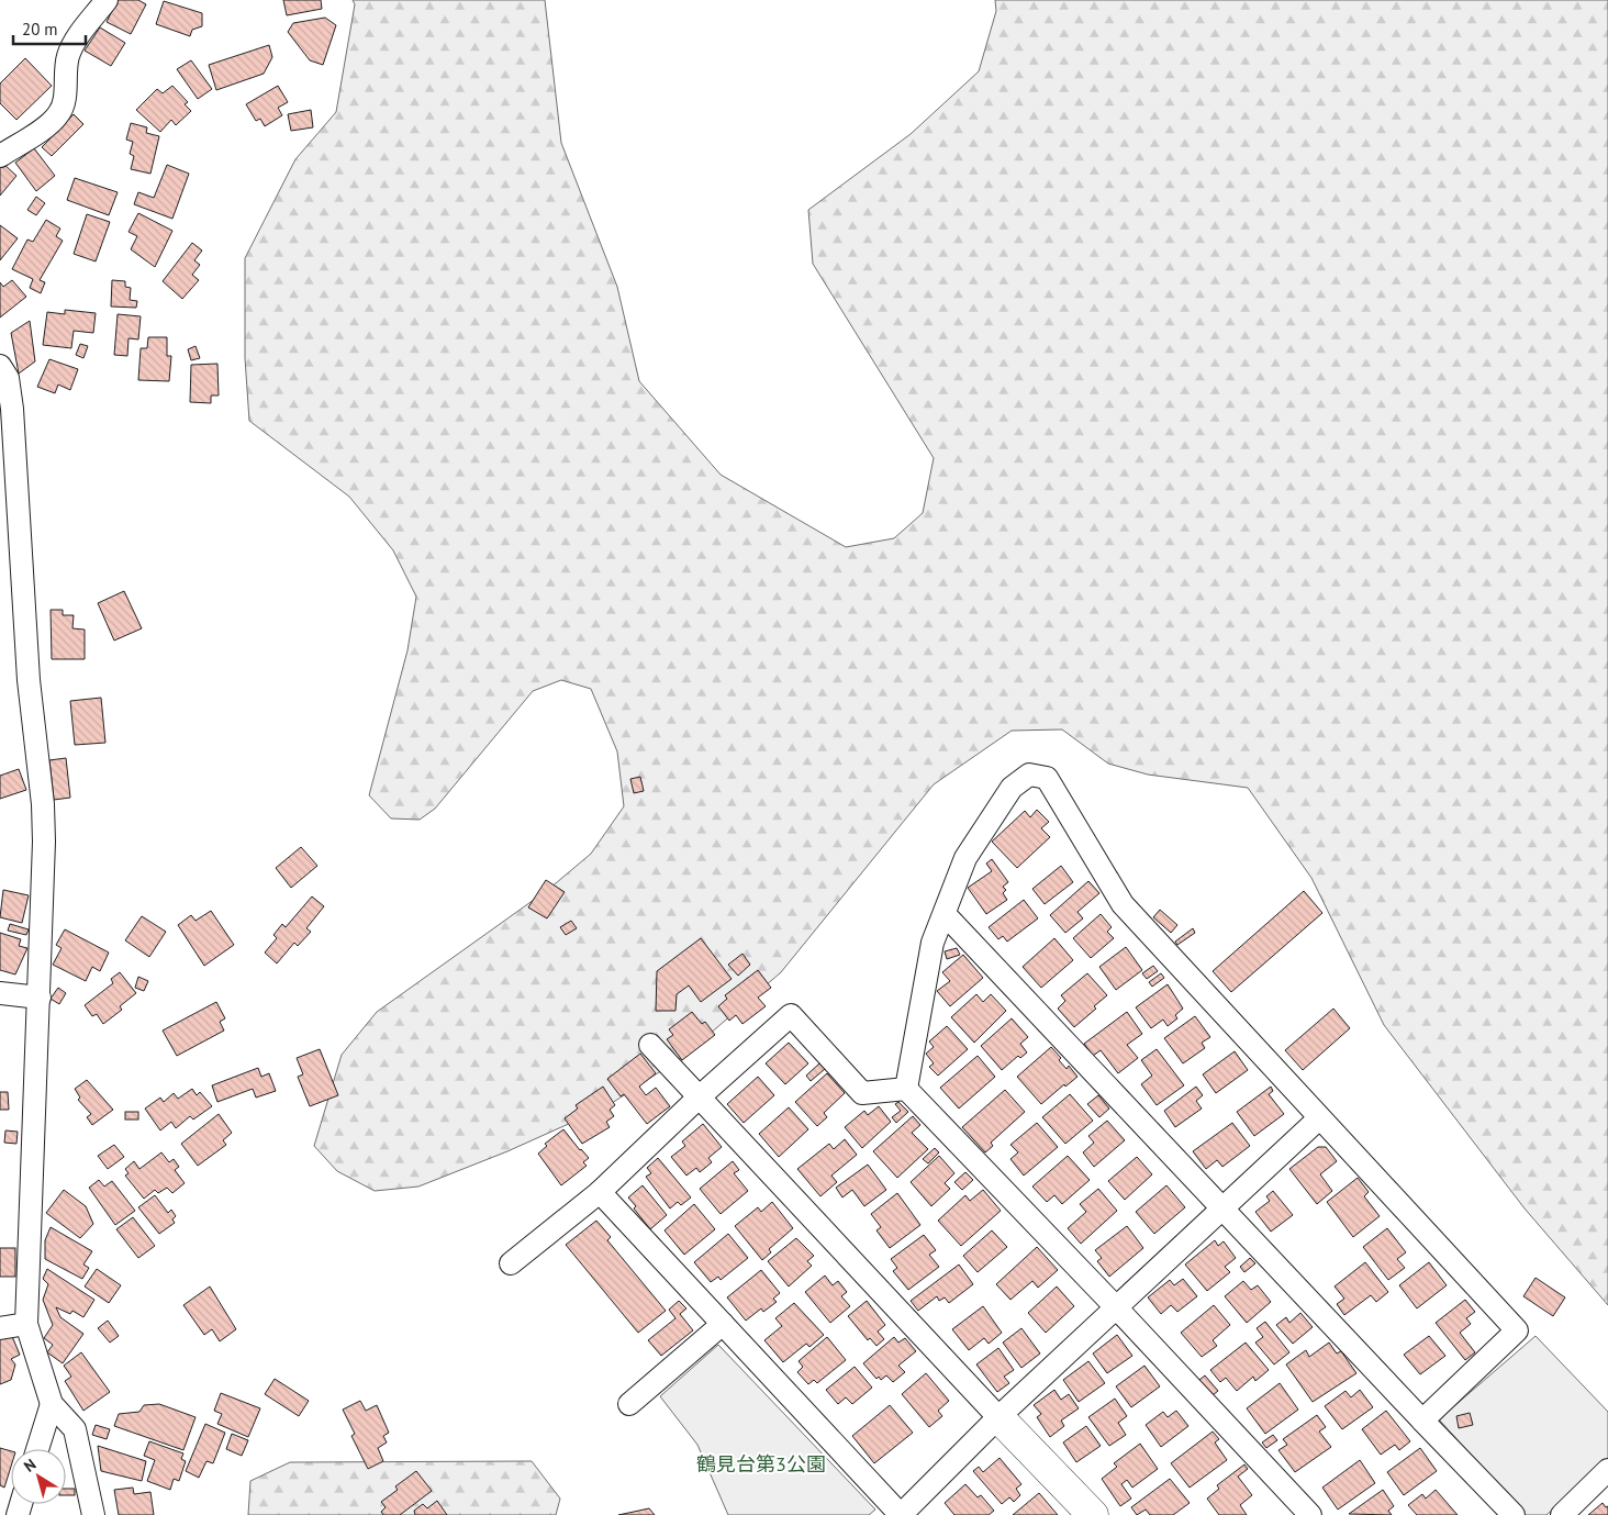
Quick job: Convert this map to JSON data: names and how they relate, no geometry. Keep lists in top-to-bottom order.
{
  "parks": ["鶴見台第3公園"],
  "scale_bar": "20 m",
  "north": "top left"
}
